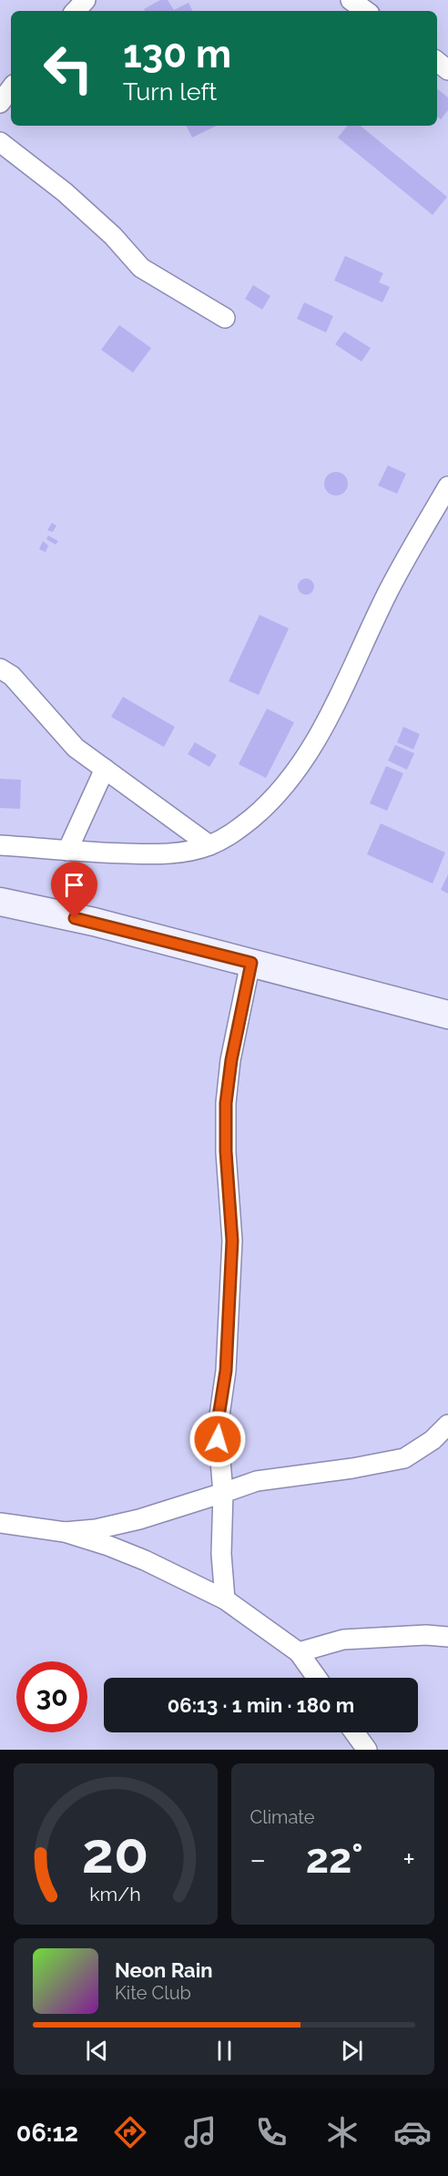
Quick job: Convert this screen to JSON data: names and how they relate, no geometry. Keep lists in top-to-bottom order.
{
  "page": {
    "turn": ["130 m", "Turn left"],
    "limit": "30",
    "trip": "06:13 · 1 min · 180 m",
    "tile": "Climate",
    "heat": ["−", "22°", "+"],
    "song": ["Neon Rain", "Kite Club"],
    "tabs": "06:12",
    "gauge": ["20", "km/h"]
  }
}
